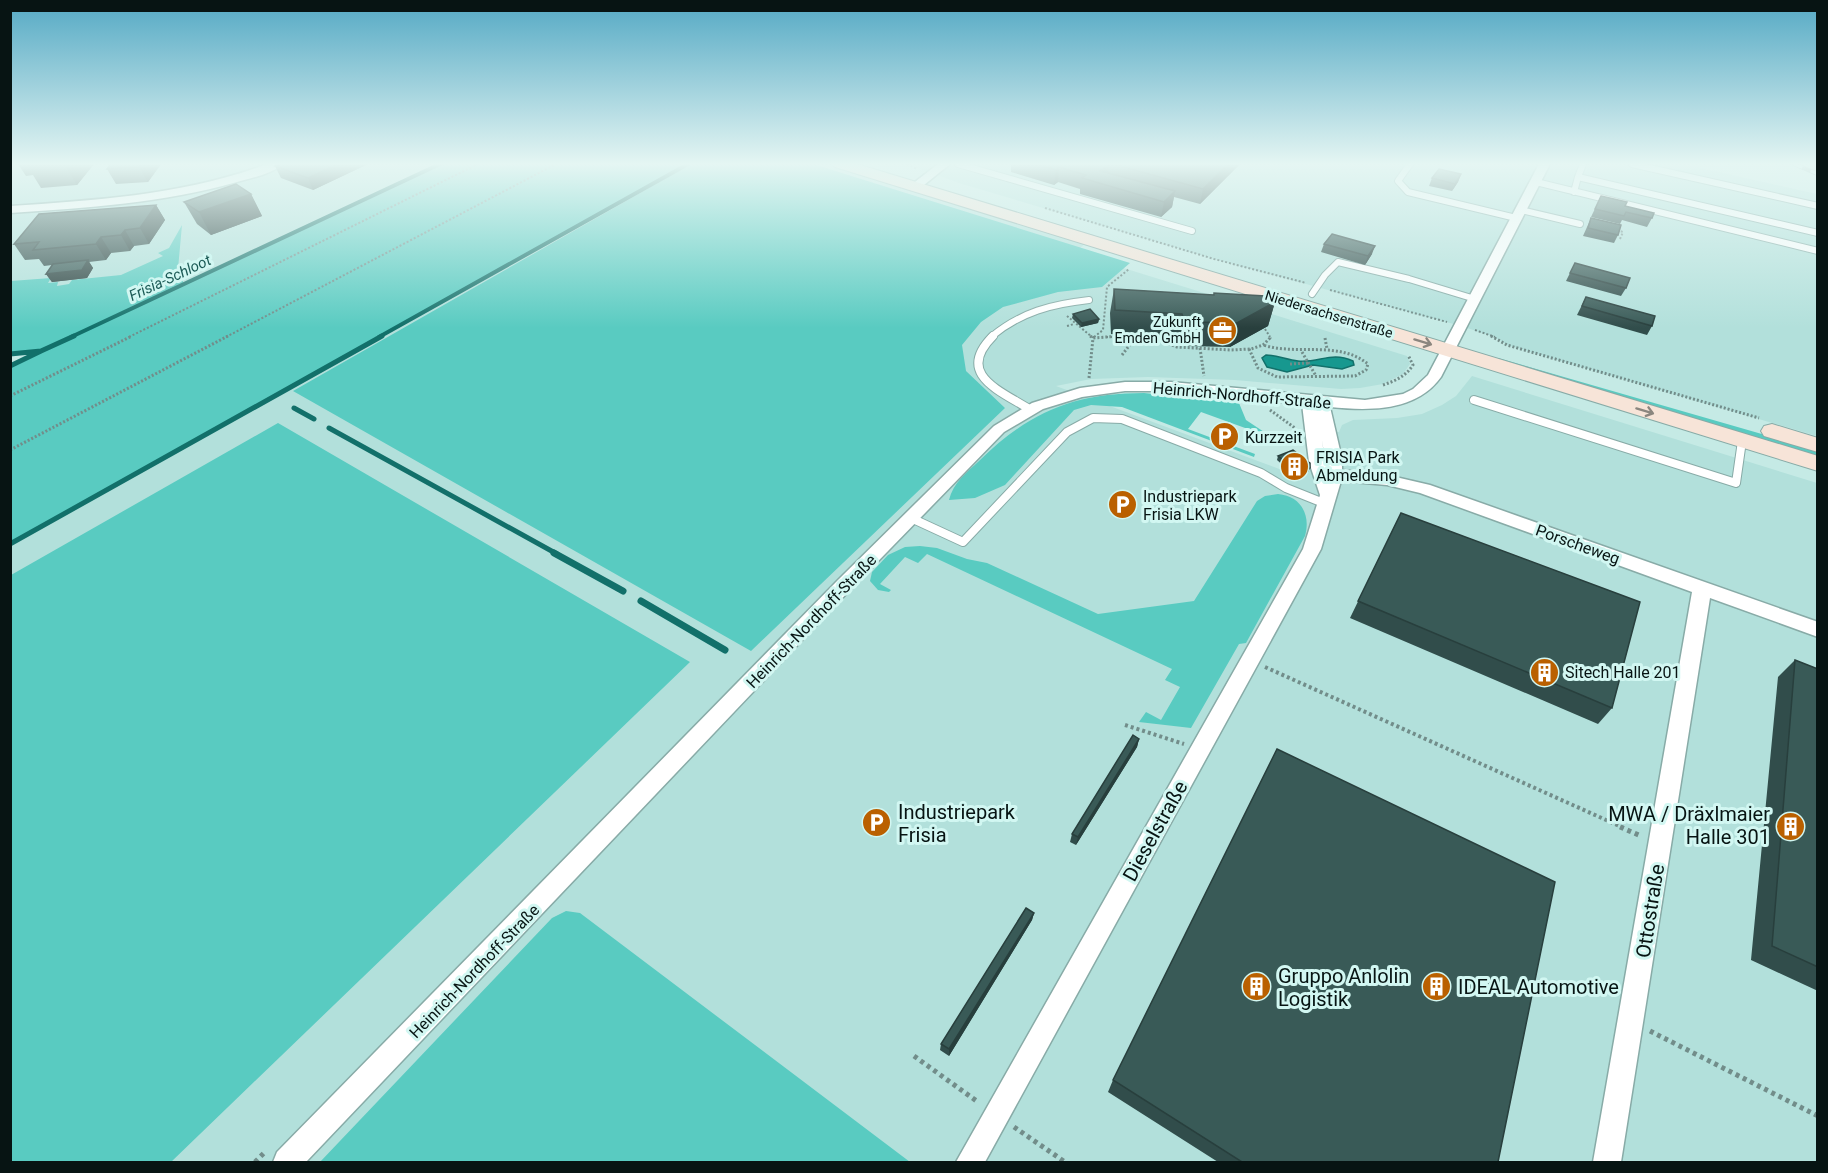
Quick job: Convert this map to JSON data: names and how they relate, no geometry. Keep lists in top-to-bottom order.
{
  "streets": {
    "main road": ["Niedersachsenstraße"],
    "street": [
      "Heinrich-Nordhoff-Straße",
      "Porscheweg",
      "Dieselstraße",
      "Ottostraße"
    ]
  },
  "crossings": [
    ["Niedersachsenstraße", "Heinrich-Nordhoff-Straße"],
    ["Heinrich-Nordhoff-Straße", "Dieselstraße"],
    ["Porscheweg", "Dieselstraße"],
    ["Porscheweg", "Ottostraße"]
  ],
  "water": ["Frisia-Schloot"],
  "places": {
    "office": ["Zukunft Emden GmbH"],
    "parking": ["Kurzzeit", "Industriepark Frisia LKW", "Industriepark Frisia"],
    "building": [
      "FRISIA Park Abmeldung",
      "Sitech Halle 201",
      "MWA / Dräxlmaier Halle 301",
      "Gruppo Anlolin Logistik",
      "IDEAL Automotive"
    ]
  }
}
